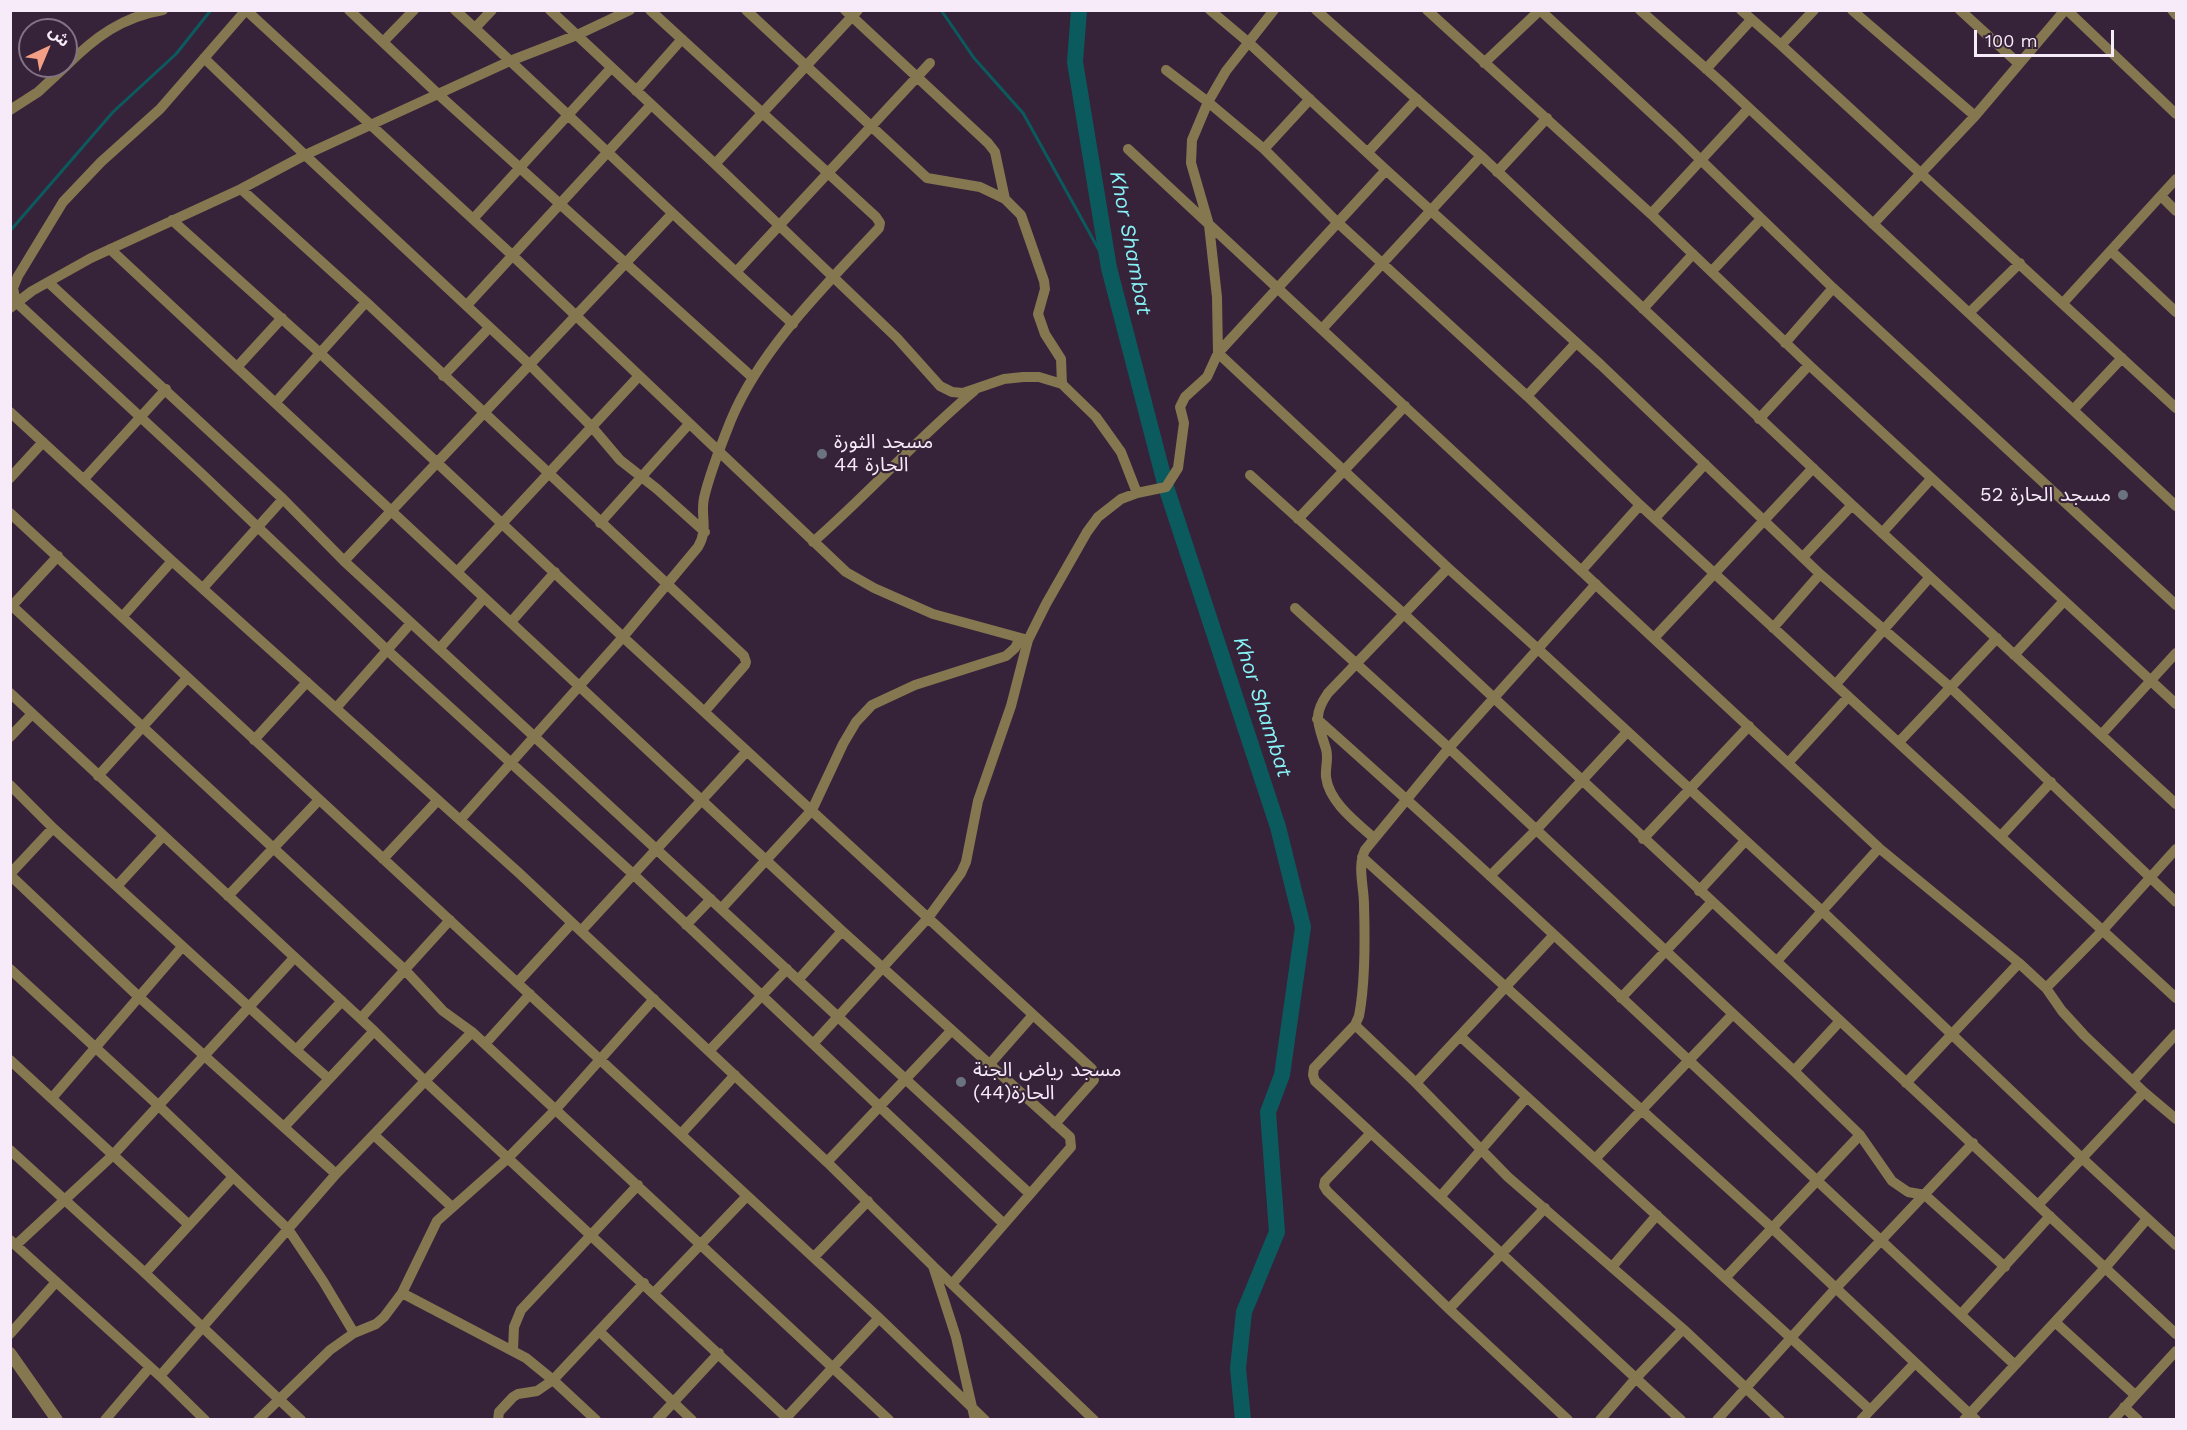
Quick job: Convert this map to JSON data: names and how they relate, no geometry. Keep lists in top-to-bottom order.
{
  "water": ["Khor Shambat"],
  "places": ["مسجد الثورة الحارة 44", "مسجد الحارة 52", "مسجد رياض الجنة الحارة(44)"],
  "scale_bar": "100 m",
  "north": "top right"
}
